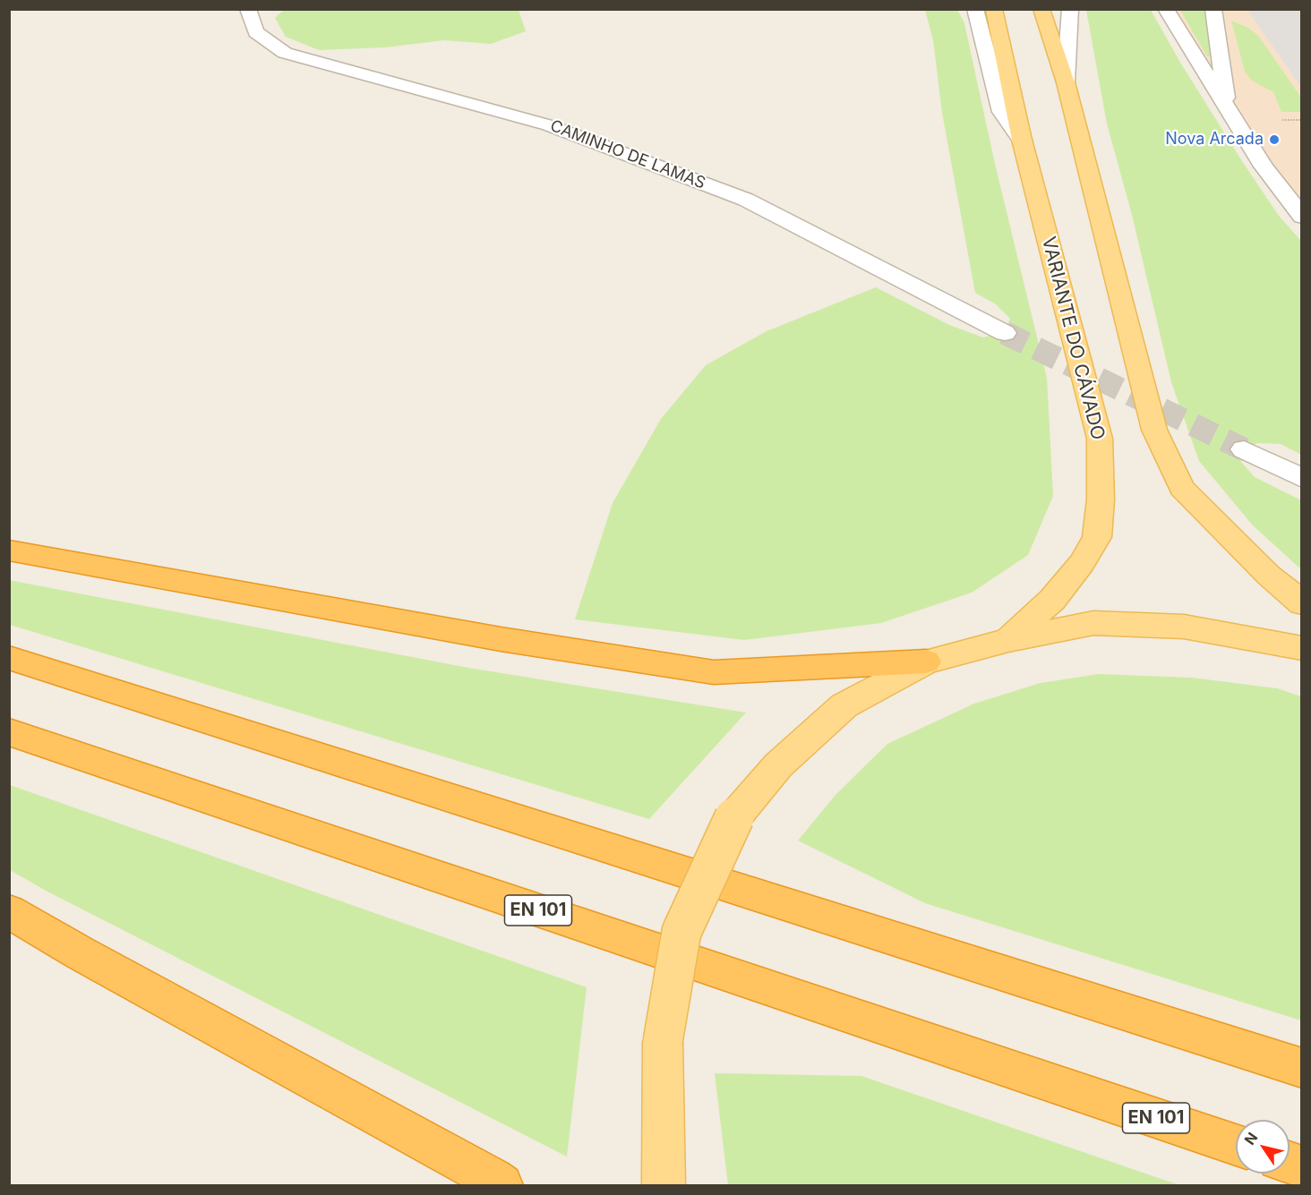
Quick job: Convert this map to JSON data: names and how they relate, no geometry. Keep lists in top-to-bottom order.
{
  "streets": {
    "highway": ["EN 101"],
    "main road": ["VARIANTE DO CÁVADO"],
    "street": ["CAMINHO DE LAMAS"]
  },
  "places": ["Nova Arcada"],
  "north": "top left"
}
